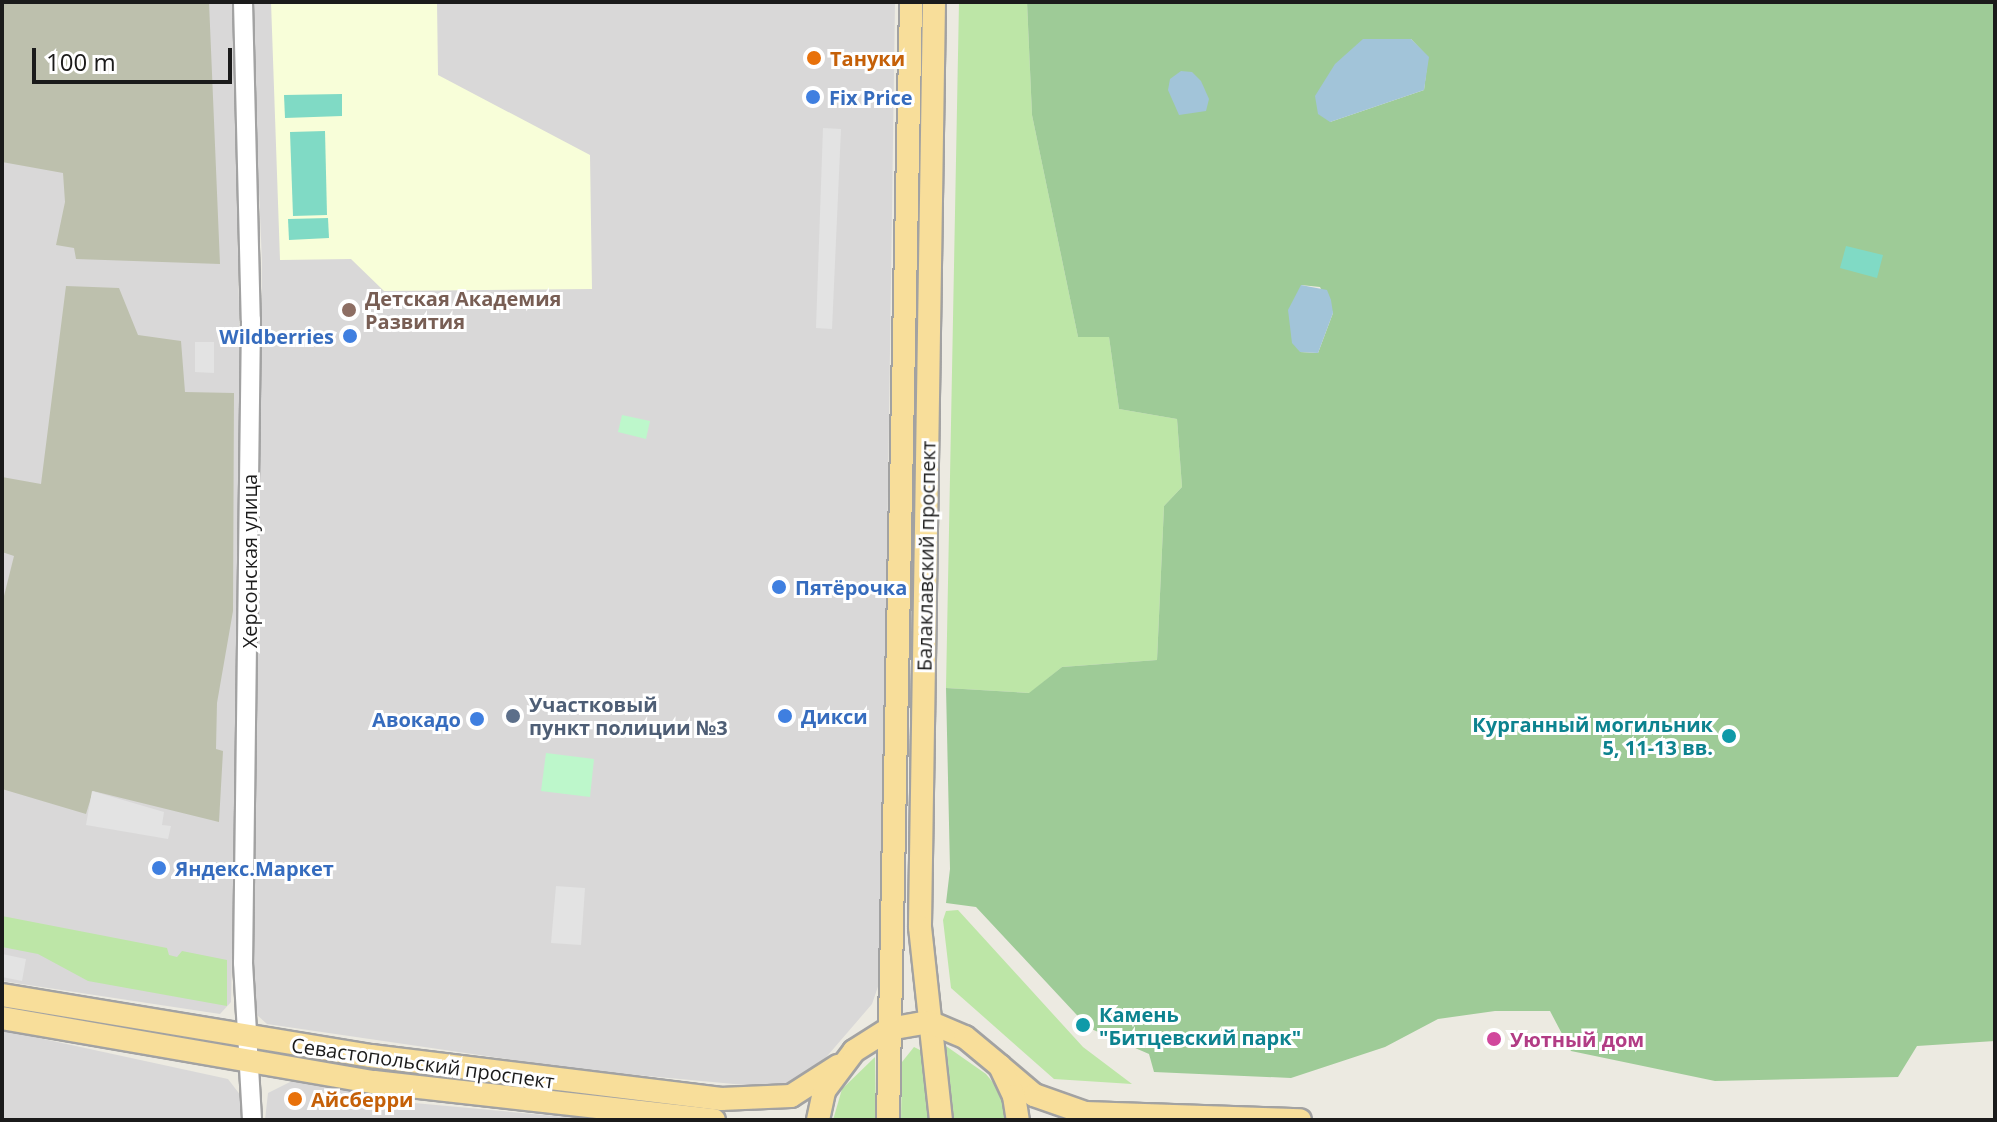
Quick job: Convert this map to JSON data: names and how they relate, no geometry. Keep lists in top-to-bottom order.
{
  "streets": {
    "main road": ["Балаклавский проспект", "Севастопольский проспект"],
    "street": ["Херсонская улица"]
  },
  "crossings": [
    ["Балаклавский проспект", "Севастопольский проспект"],
    ["Херсонская улица", "Севастопольский проспект"]
  ],
  "places": [
    "Тануки",
    "Fix Price",
    "Детская Академия Развития",
    "Wildberries",
    "Пятёрочка",
    "Участковый пункт полиции №3",
    "Дикси",
    "Авокадо",
    "Курганный могильник 5, 11-13 вв.",
    "Яндекс.Маркет",
    "Камень \"Битцевский парк\"",
    "Уютный дом",
    "Айсберри"
  ],
  "scale_bar": "100 m"
}
